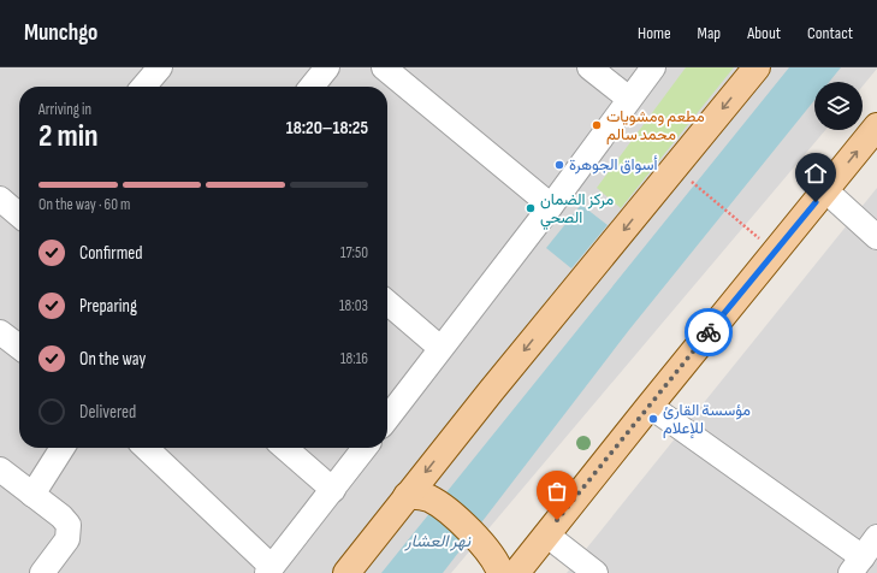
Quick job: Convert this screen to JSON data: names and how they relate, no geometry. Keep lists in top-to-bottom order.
{
  "water": ["نهر العشار"],
  "places": [
    "مطعم ومشويات محمد سالم",
    "أسواق الجوهرة",
    "مركز الضمان الصحي",
    "مؤسسة القارئ للإعلام"
  ],
  "page": {
    "header": "Munchgo",
    "nav": [
      "Home",
      "Map",
      "About",
      "Contact"
    ],
    "heading": ["2 min", "Arriving in", "18:20–18:25"],
    "bar": "On the way · 60 m",
    "list": [
      ["Confirmed", "17:50"],
      ["Preparing", "18:03"],
      ["On the way", "18:16"],
      "Delivered"
    ]
  }
}
